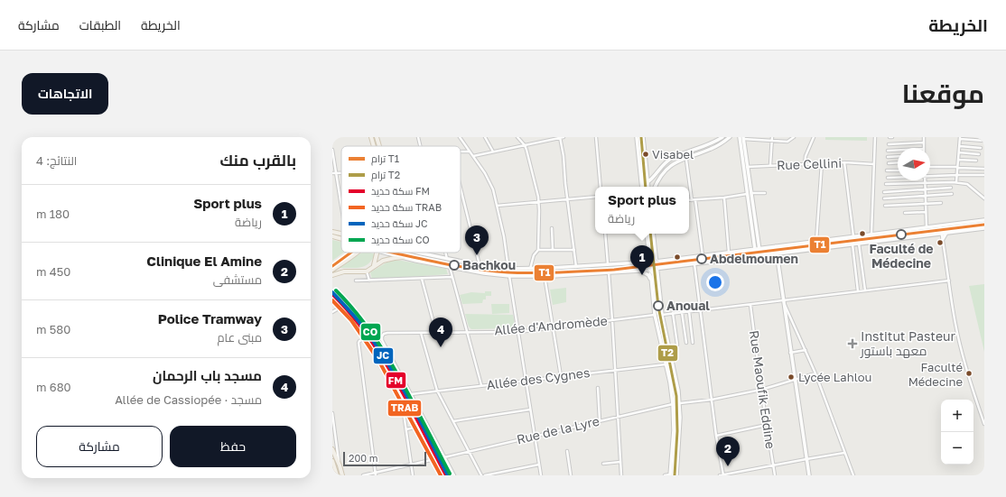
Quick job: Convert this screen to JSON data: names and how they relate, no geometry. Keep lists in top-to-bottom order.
{
  "streets": {
    "street": [
      "Rue Cellini",
      "Allée d'Andromède",
      "Allée des Cygnes",
      "Rue Maoufik Eddine",
      "Rue de la Lyre"
    ]
  },
  "crossings": [
    ["Allée d'Andromède", "Allée des Cygnes"]
  ],
  "places": {
    "other": [
      "Visabel",
      "Faculté de Médecine",
      "Abdelmoumen",
      "Bachkou",
      "Anoual",
      "Faculté Médecine",
      "Lycée Lahlou"
    ],
    "health": ["Institut Pasteur معهد باستور"]
  },
  "lines": [
    "tram line T2",
    "tram line T1",
    "rail line CO",
    "rail line JC",
    "rail line FM",
    "rail line TRAB"
  ],
  "legend": [
    "ترام T1",
    "ترام T2",
    "سكة حديد FM",
    "سكة حديد TRAB",
    "سكة حديد JC",
    "سكة حديد CO"
  ],
  "scale_bar": "200 m",
  "north": "right",
  "page": {
    "header": "الخريطة",
    "nav": ["الخريطة", "الطبقات", "مشاركة"],
    "title": "موقعنا",
    "buttons": [
      "الاتجاهات",
      ["حفظ", "مشاركة"]
    ],
    "heading": ["بالقرب منك", "النتائج: 4"],
    "list": [
      {
        "mark": "1",
        "name": "Sport plus",
        "note": "رياضة",
        "value": "180 m"
      },
      {
        "mark": "2",
        "name": "Clinique El Amine",
        "note": "مستشفى",
        "value": "450 m"
      },
      {
        "mark": "3",
        "name": "Police Tramway",
        "note": "مبنى عام",
        "value": "580 m"
      },
      {
        "mark": "4",
        "name": "مسجد باب الرحمان",
        "note": "مسجد · Allée de Cassiopée",
        "value": "680 m"
      }
    ],
    "popup": ["Sport plus", "رياضة"],
    "pins": [
      "3",
      "1",
      "4",
      "2"
    ],
    "map_buttons": ["+", "−"],
    "scale": "200 m"
  }
}
